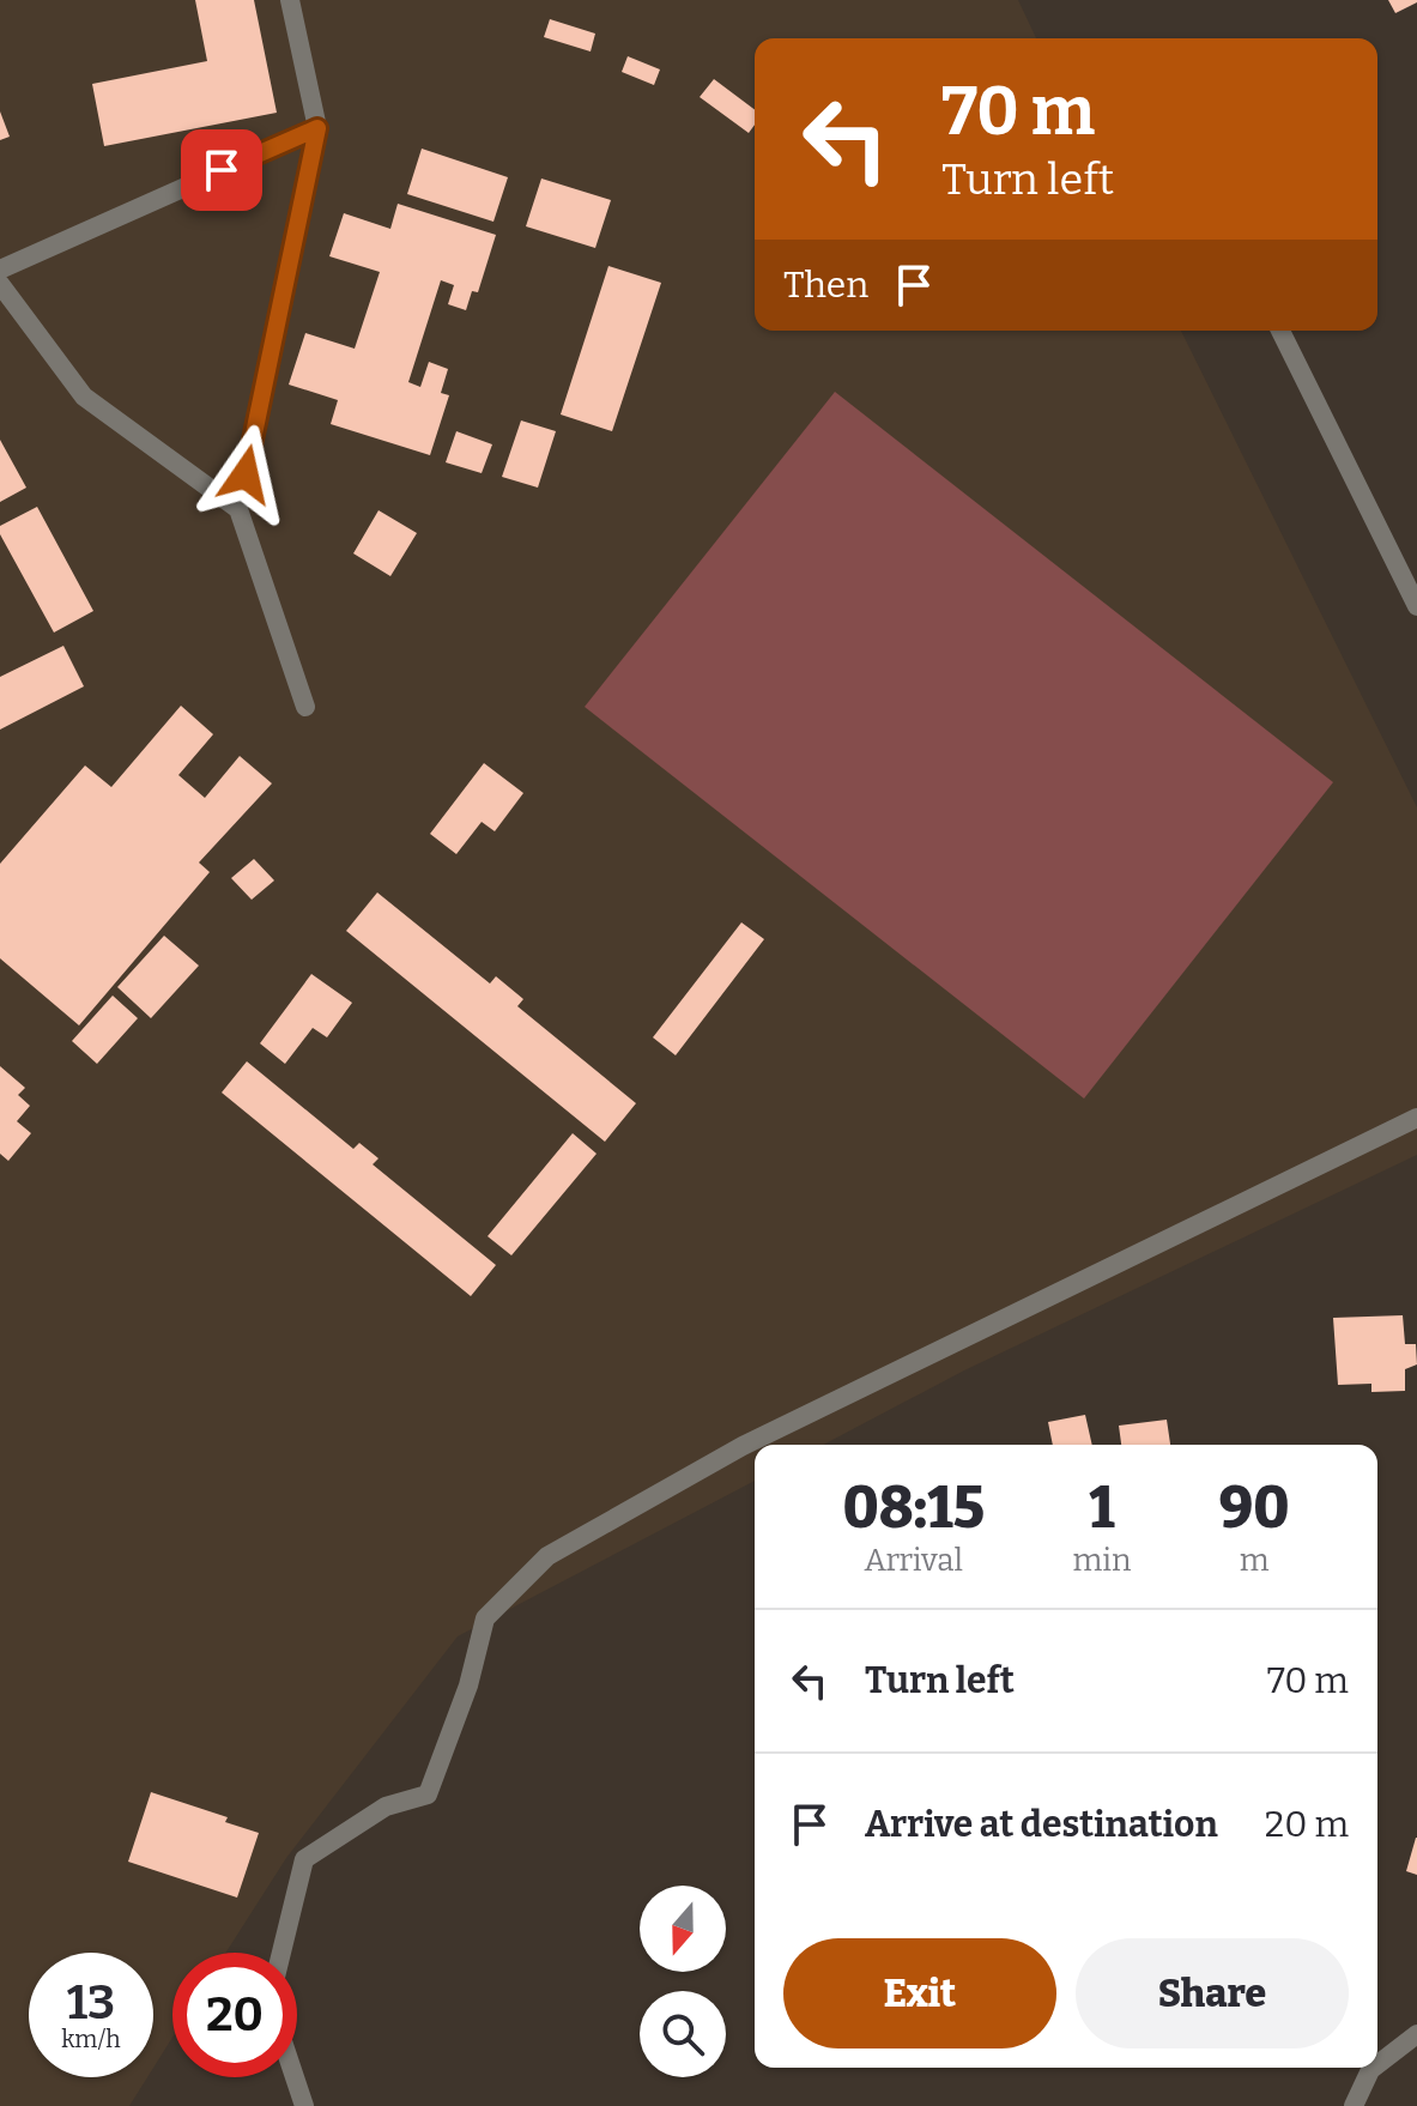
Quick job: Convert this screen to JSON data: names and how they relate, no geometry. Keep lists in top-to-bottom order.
{
  "north": "bottom",
  "page": {
    "turn": ["70 m", "Turn left"],
    "then": "Then",
    "eta": [
      "08:15",
      "Arrival",
      "1",
      "min",
      "90",
      "m"
    ],
    "list": [
      {
        "name": "Turn left",
        "value": "70 m"
      },
      {
        "name": "Arrive at destination",
        "value": "20 m"
      }
    ],
    "buttons": ["Exit", "Share"],
    "speed": "13 km/h",
    "limit": "20"
  }
}
